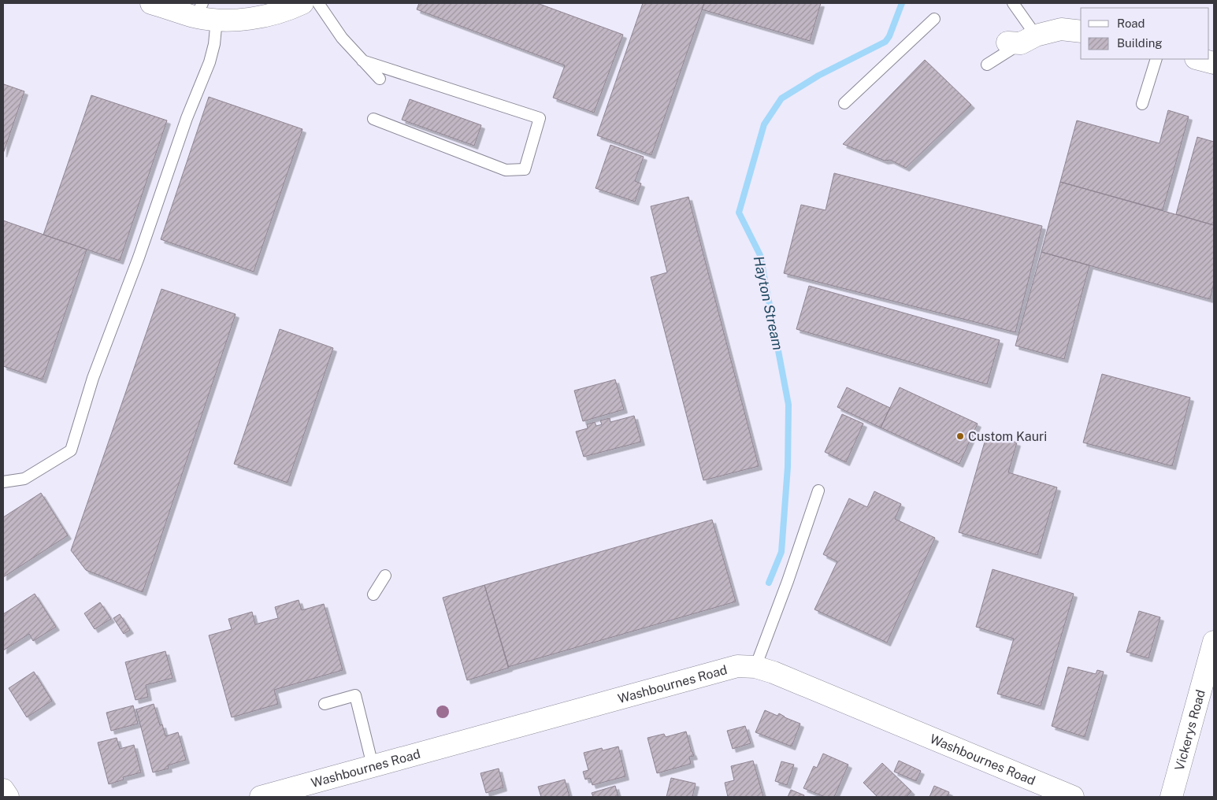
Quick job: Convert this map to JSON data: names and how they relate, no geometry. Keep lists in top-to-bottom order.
{
  "streets": {
    "street": ["Washbournes Road", "Vickerys Road"]
  },
  "water": ["Hayton Stream"],
  "places": ["Custom Kauri"],
  "legend": ["Road", "Building"]
}
